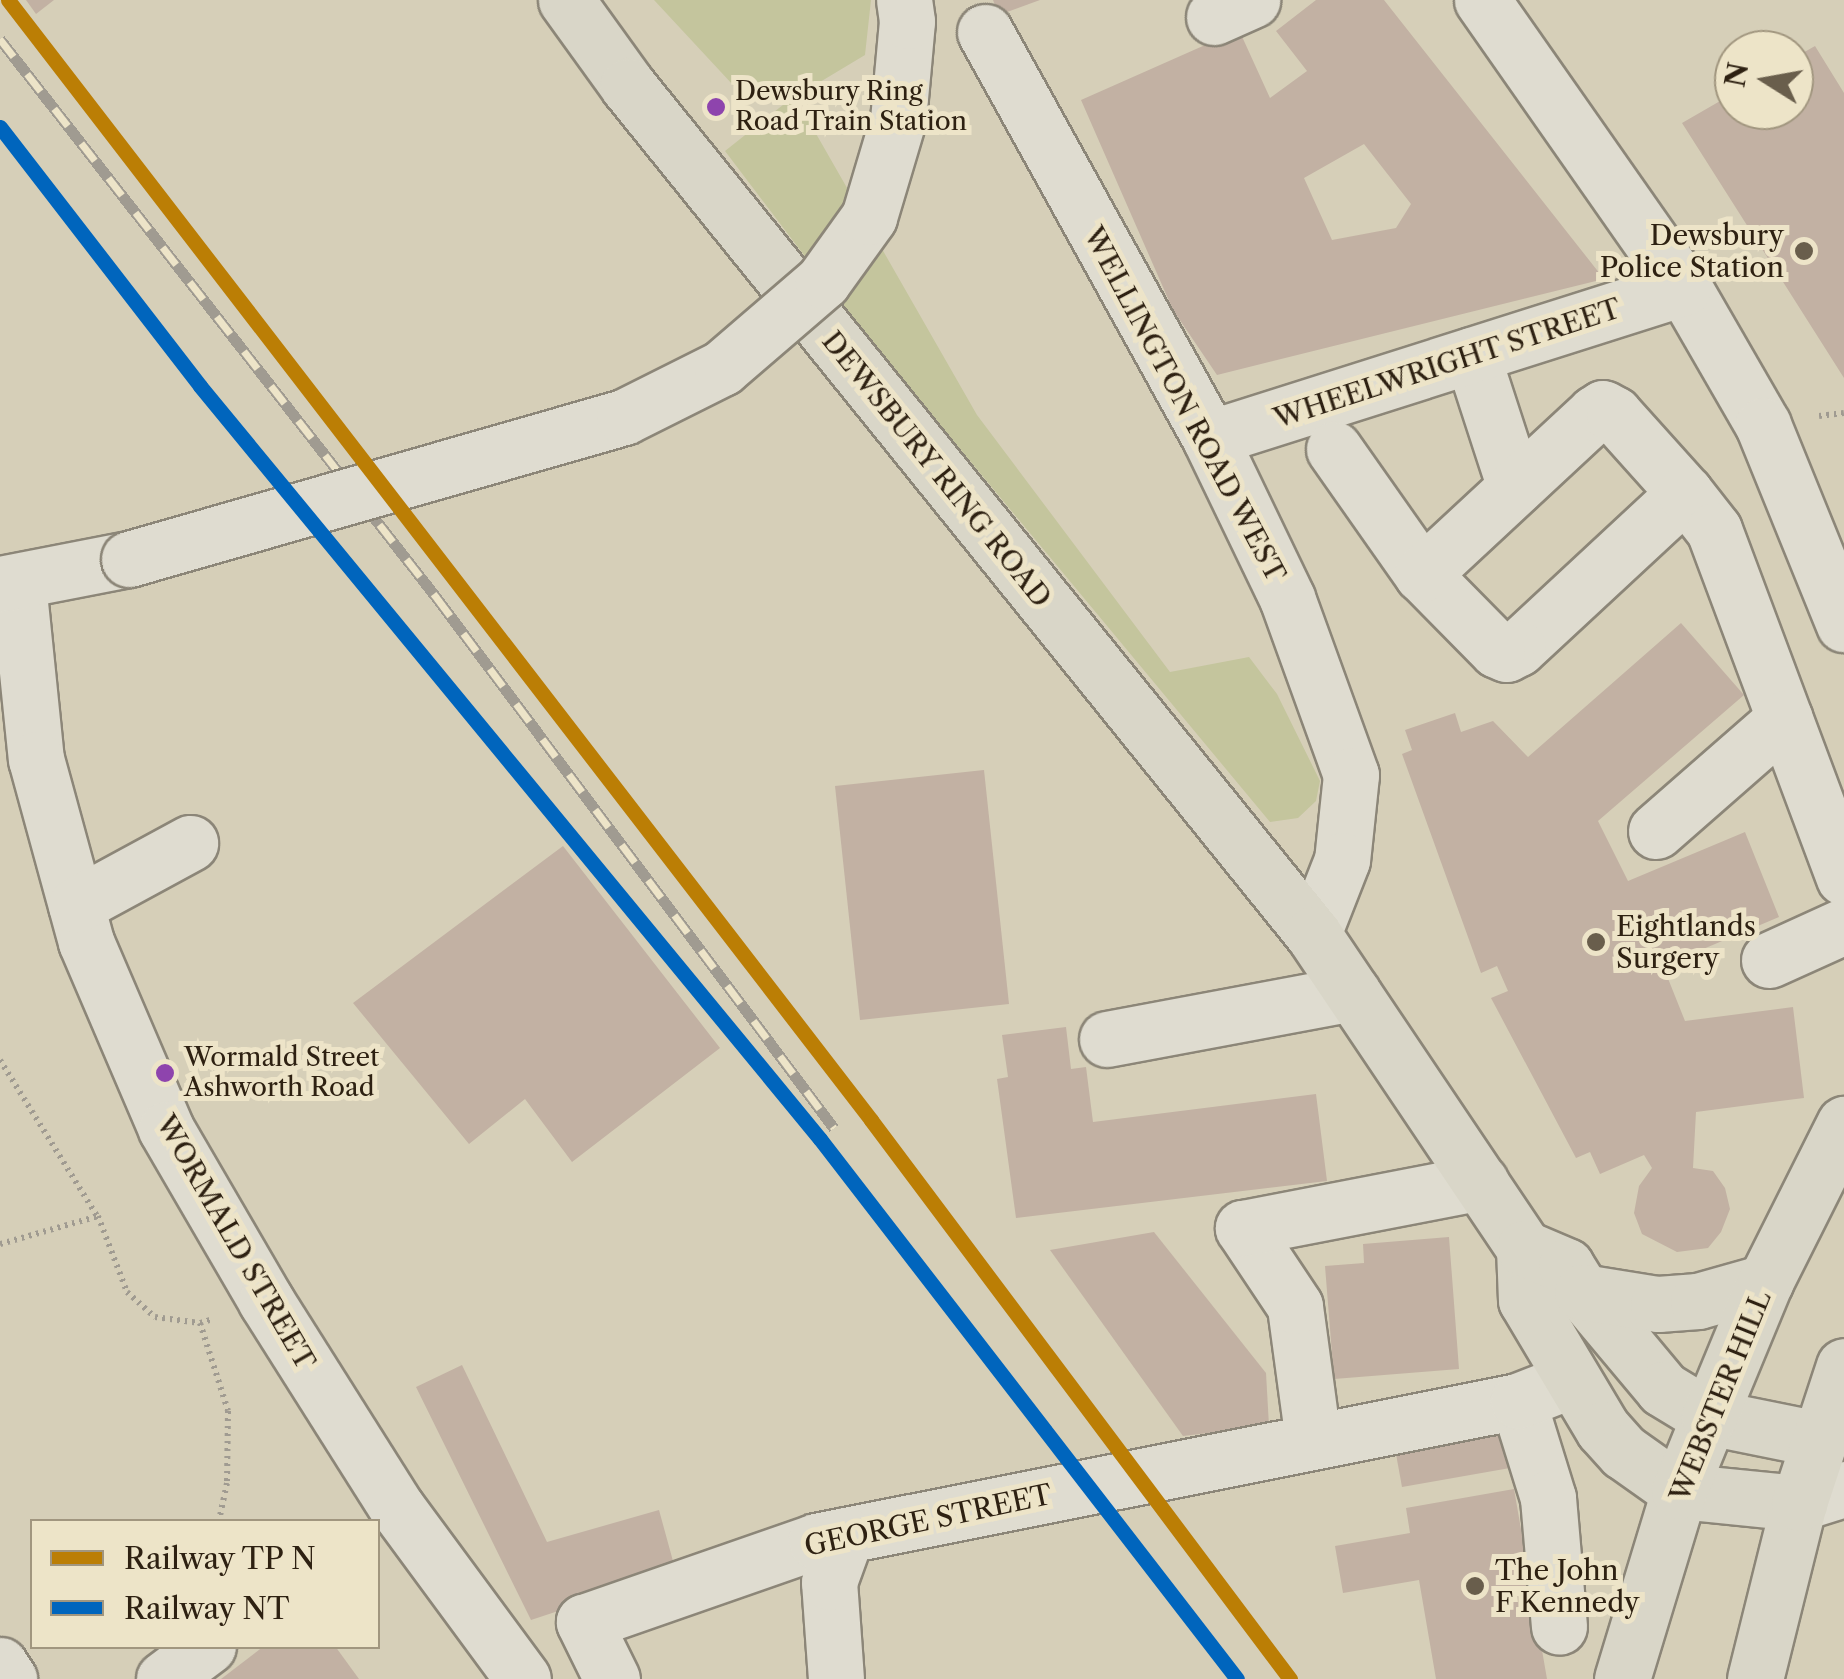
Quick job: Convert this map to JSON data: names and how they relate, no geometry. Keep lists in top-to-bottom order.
{
  "streets": {
    "highway": ["DEWSBURY RING ROAD", "WEBSTER HILL"],
    "street": [
      "WHEELWRIGHT STREET",
      "WELLINGTON ROAD WEST",
      "WORMALD STREET",
      "GEORGE STREET"
    ]
  },
  "crossings": [
    ["WHEELWRIGHT STREET", "WELLINGTON ROAD WEST"],
    ["WELLINGTON ROAD WEST", "DEWSBURY RING ROAD"]
  ],
  "places": [
    "Dewsbury Ring Road Train Station",
    "Dewsbury Police Station",
    "Eightlands Surgery",
    "Wormald Street Ashworth Road",
    "The John F Kennedy"
  ],
  "lines": ["rail line NT"],
  "legend": ["Railway TP N", "Railway NT"],
  "north": "left"
}
